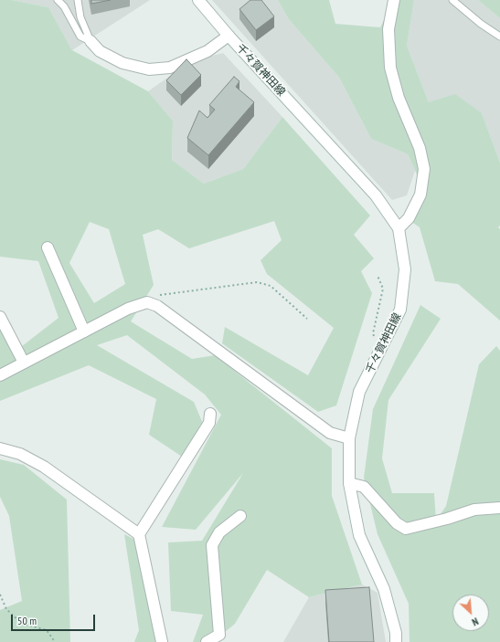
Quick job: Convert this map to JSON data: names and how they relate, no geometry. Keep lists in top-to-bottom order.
{
  "streets": {
    "street": ["千々賀神田線"]
  },
  "scale_bar": "50 m",
  "north": "bottom right"
}
